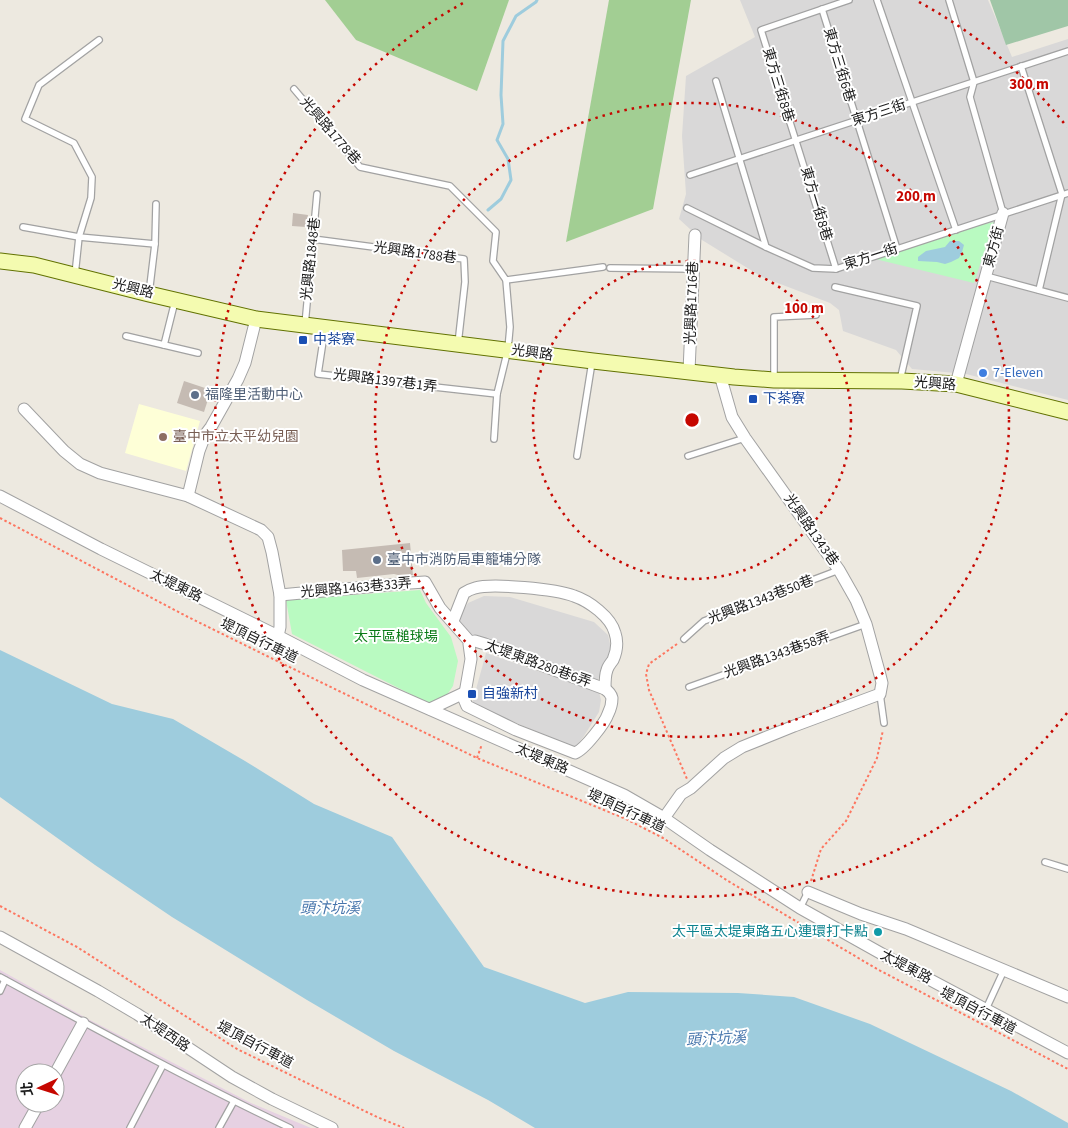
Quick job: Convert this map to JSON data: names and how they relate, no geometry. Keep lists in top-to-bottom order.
{
  "streets": {
    "main road": ["光興路"],
    "street": [
      "東方街",
      "光興路1716巷",
      "光興路1343巷",
      "太堤東路",
      "光興路1463巷33弄",
      "太堤東路280巷6弄",
      "太堤西路"
    ],
    "lane": [
      "東方三街6巷",
      "東方三街8巷",
      "東方三街",
      "光興路1778巷",
      "東方一街8巷",
      "光興路1788巷",
      "東方一街",
      "光興路1848巷",
      "光興路1397巷1弄",
      "光興路1343巷50巷",
      "光興路1343巷58弄"
    ],
    "path": ["堤頂自行車道"]
  },
  "crossings": [
    ["東方三街6巷", "東方三街8巷"],
    ["東方三街6巷", "東方三街"],
    ["東方三街6巷", "東方一街"],
    ["東方三街8巷", "東方三街"],
    ["東方三街8巷", "東方一街8巷"],
    ["東方三街", "東方一街8巷"],
    ["東方三街", "東方街"],
    ["光興路1778巷", "光興路"],
    ["光興路1778巷", "光興路1397巷1弄"],
    ["東方一街8巷", "東方一街"],
    ["東方街", "東方一街"],
    ["東方街", "光興路"],
    ["光興路1788巷", "光興路1848巷"],
    ["光興路1788巷", "光興路"],
    ["光興路1848巷", "光興路"],
    ["光興路", "光興路1716巷"],
    ["光興路", "光興路1397巷1弄"],
    ["光興路", "光興路1343巷"],
    ["光興路1343巷", "光興路1343巷50巷"],
    ["光興路1343巷", "光興路1343巷58弄"],
    ["太堤東路", "光興路1463巷33弄"],
    ["光興路1463巷33弄", "太堤東路280巷6弄"]
  ],
  "water": ["頭汴坑溪"],
  "parks": ["太平區槌球場"],
  "places": {
    "transit": ["中茶寮", "下茶寮", "自強新村"],
    "other": [
      "7-Eleven",
      "福隆里活動中心",
      "臺中市立太平幼兒園",
      "臺中市消防局車籠埔分隊",
      "太平區太堤東路五心連環打卡點"
    ]
  },
  "north": "left",
  "rings": ["300 m", "200 m", "100 m"]
}
